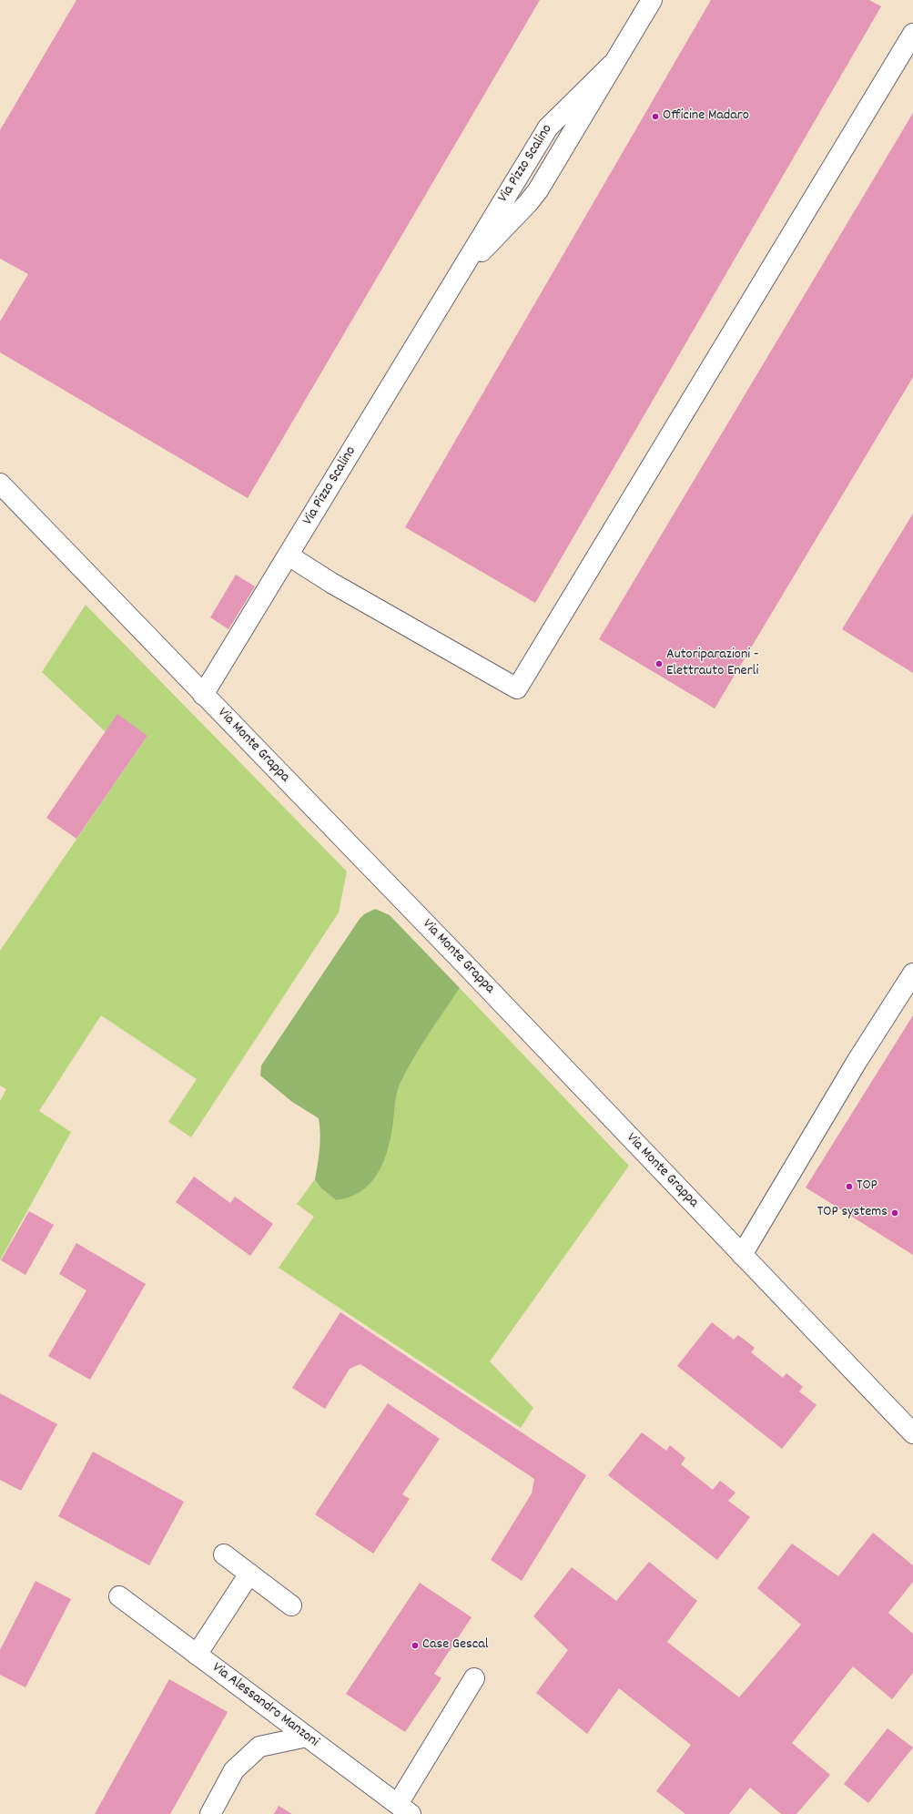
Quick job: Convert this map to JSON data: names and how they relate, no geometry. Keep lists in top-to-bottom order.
{
  "streets": {
    "street": ["Via Pizzo Scalino", "Via Monte Grappa", "Via Alessandro Manzoni"]
  },
  "crossings": [
    ["Via Pizzo Scalino", "Via Monte Grappa"]
  ],
  "places": [
    "Officine Madaro",
    "Autoriparazioni - Elettrauto Enerli",
    "TOP",
    "TOP systems",
    "Case Gescal"
  ]
}
